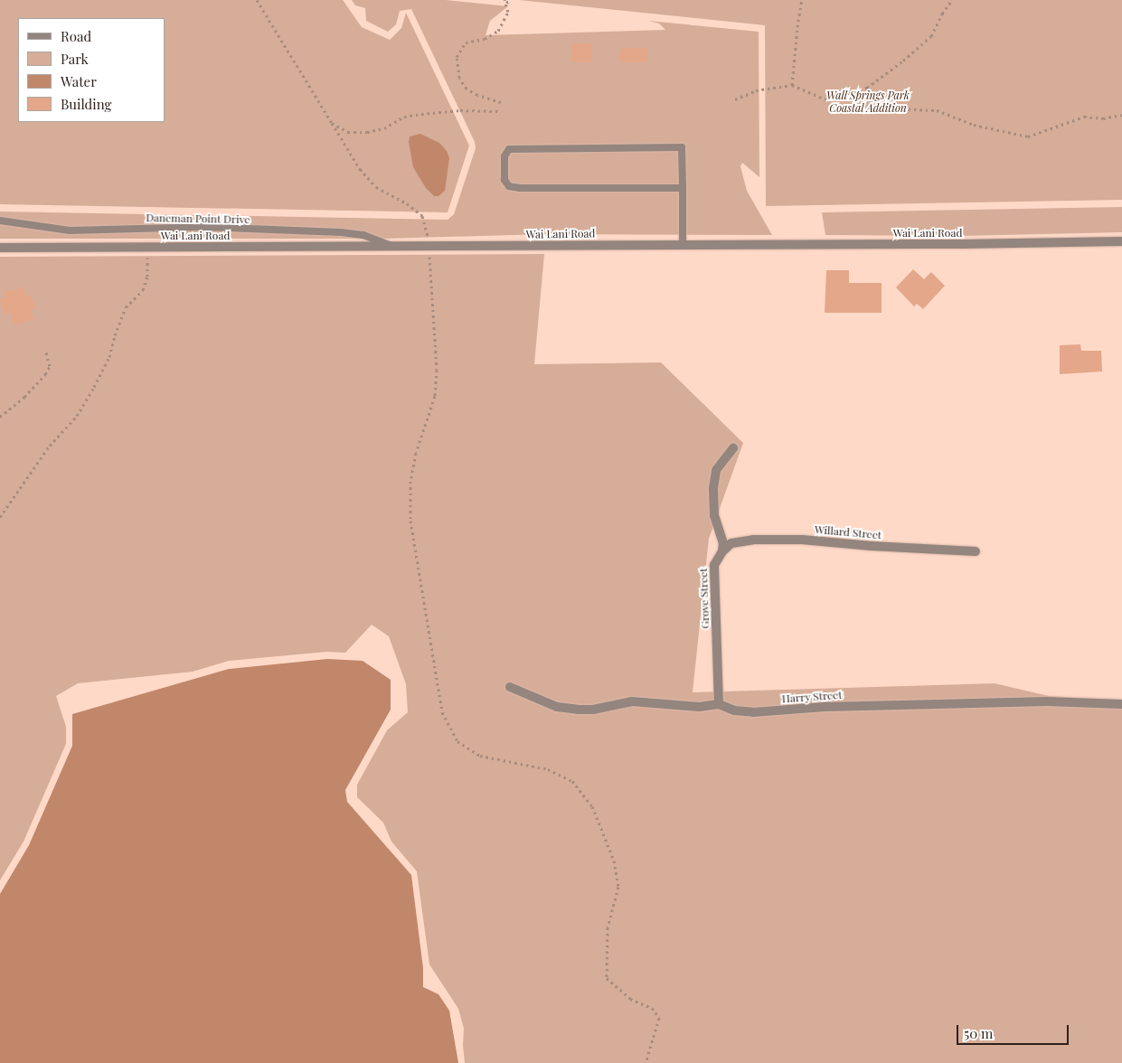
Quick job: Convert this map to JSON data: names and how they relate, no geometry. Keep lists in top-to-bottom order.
{
  "streets": {
    "street": [
      "Wai Lani Road",
      "Willard Street",
      "Grove Street",
      "Harry Street"
    ],
    "lane": ["Daneman Point Drive"]
  },
  "crossings": [
    ["Daneman Point Drive", "Wai Lani Road"],
    ["Willard Street", "Grove Street"],
    ["Grove Street", "Harry Street"]
  ],
  "parks": ["Wall Springs Park Coastal Addition"],
  "legend": [
    "Road",
    "Park",
    "Water",
    "Building"
  ],
  "scale_bar": "50 m"
}
